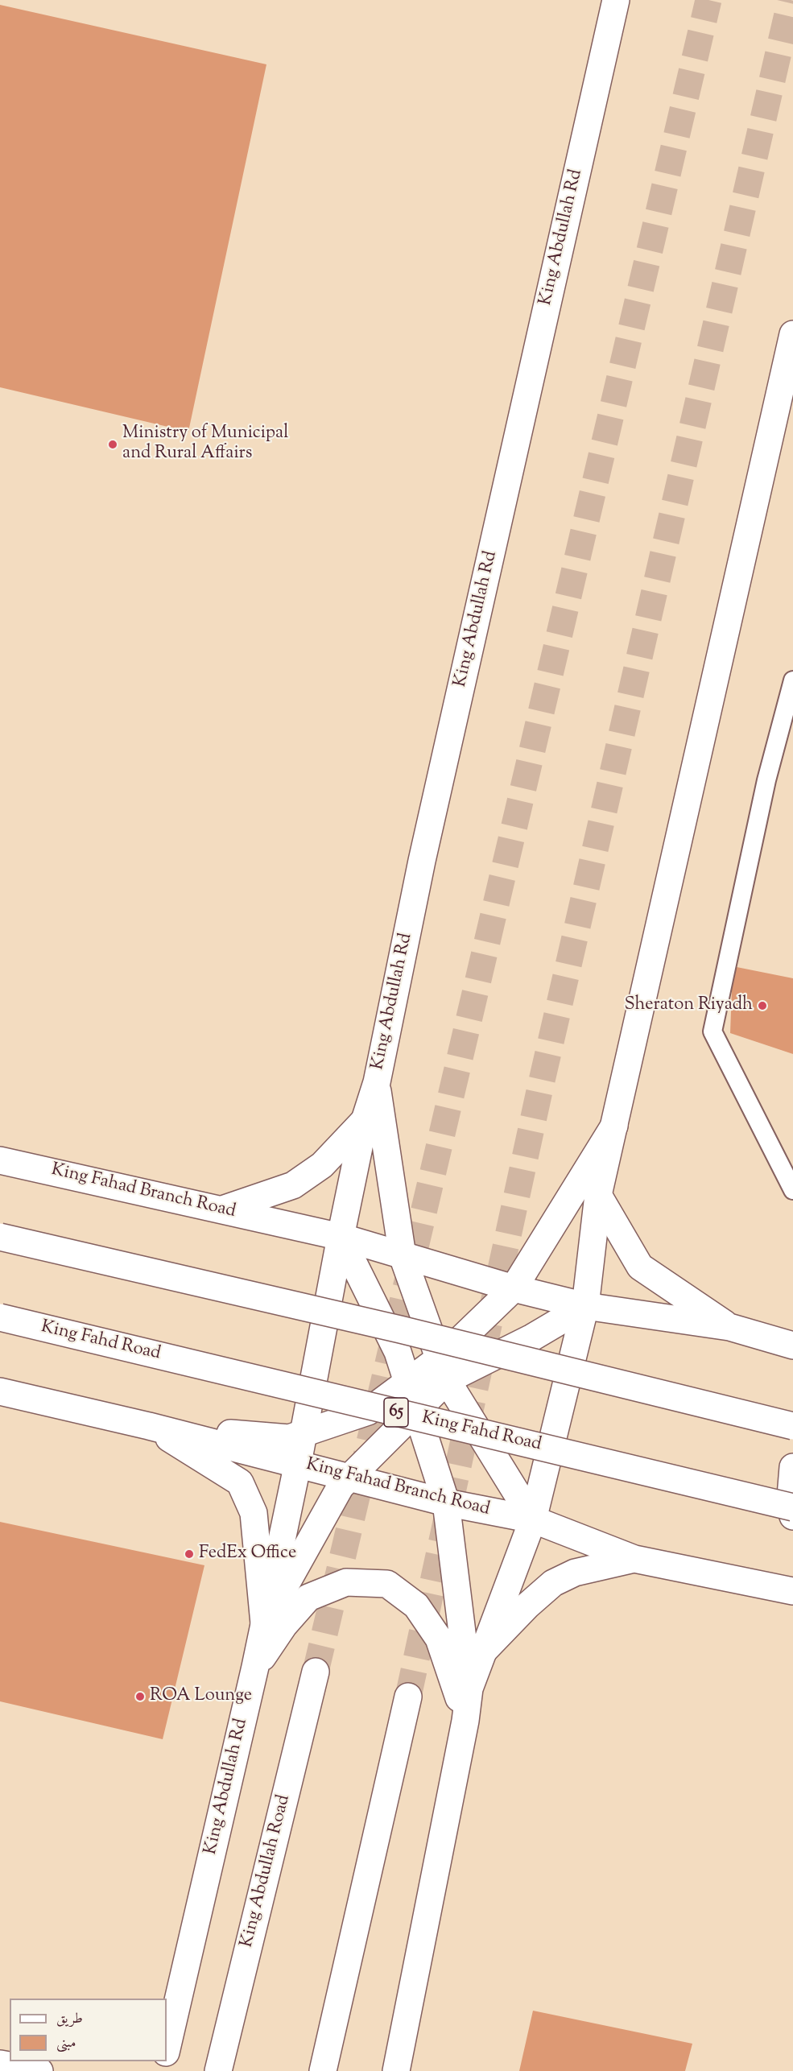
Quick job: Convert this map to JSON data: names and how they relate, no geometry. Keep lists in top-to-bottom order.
{
  "streets": {
    "main road": [
      "King Abdullah Rd",
      "King Fahad Branch Road",
      "King Fahd Road",
      "65",
      "King Abdullah Road"
    ]
  },
  "crossings": [
    ["King Abdullah Rd", "King Fahad Branch Road"]
  ],
  "places": [
    "Ministry of Municipal and Rural Affairs",
    "Sheraton Riyadh",
    "FedEx Office",
    "ROA Lounge"
  ],
  "legend": ["طريق", "مبنى"]
}
